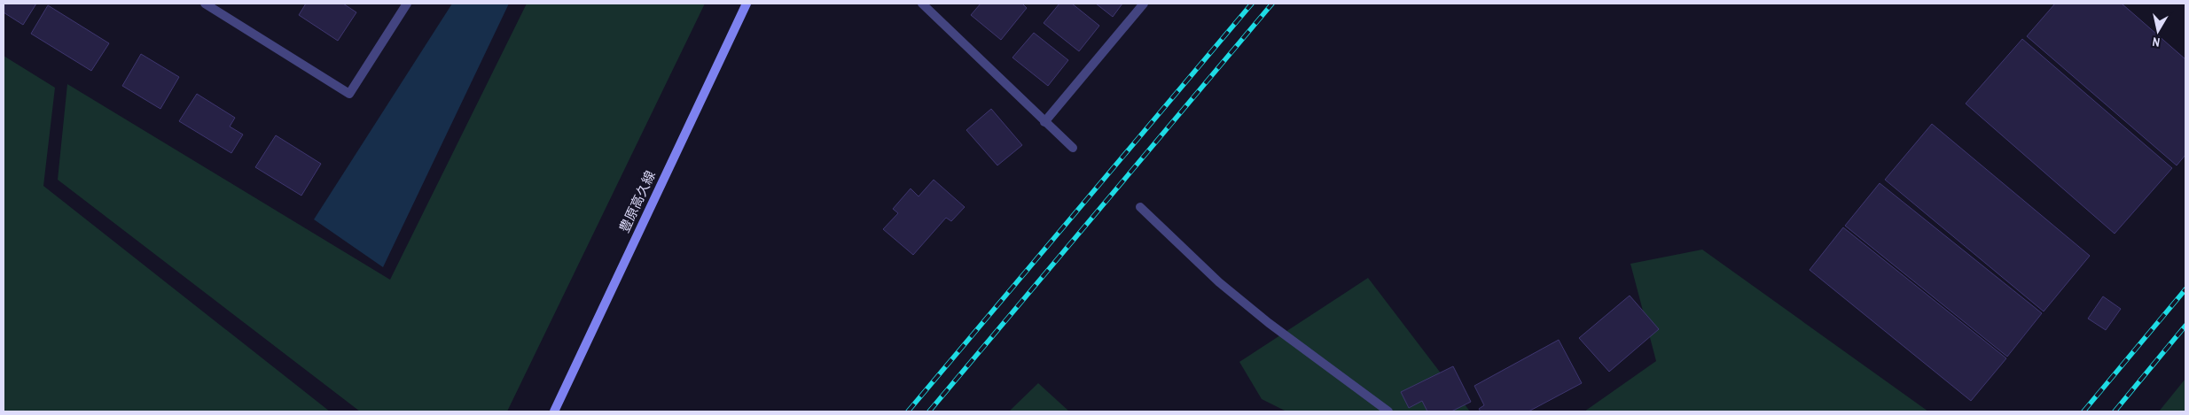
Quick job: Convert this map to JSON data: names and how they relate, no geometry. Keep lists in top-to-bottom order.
{
  "streets": {
    "main road": ["豊原高久線"]
  },
  "north": "bottom"
}
